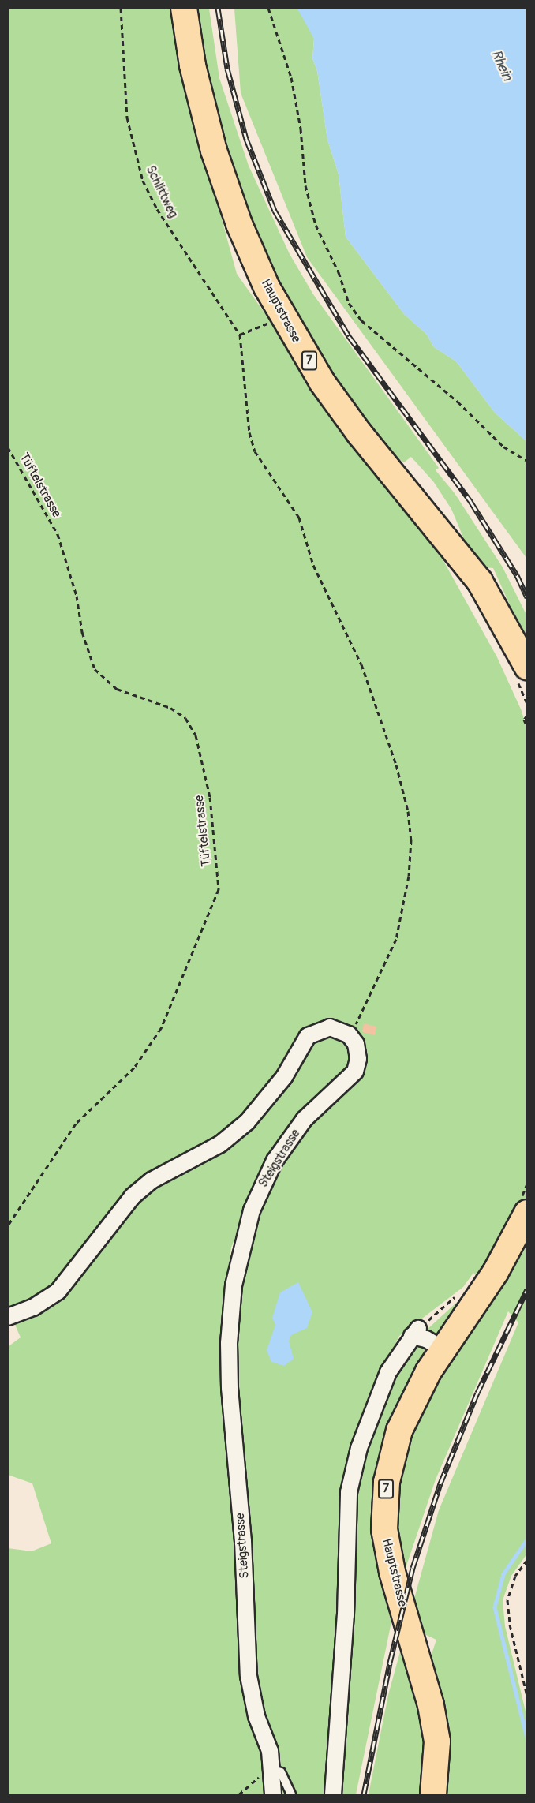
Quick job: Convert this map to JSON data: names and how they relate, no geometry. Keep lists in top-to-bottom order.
{
  "streets": {
    "main road": ["Hauptstrasse", "7"],
    "street": ["Steigstrasse"],
    "path": ["Schlittweg", "Tüftelstrasse"]
  },
  "water": ["Rhein"]
}
